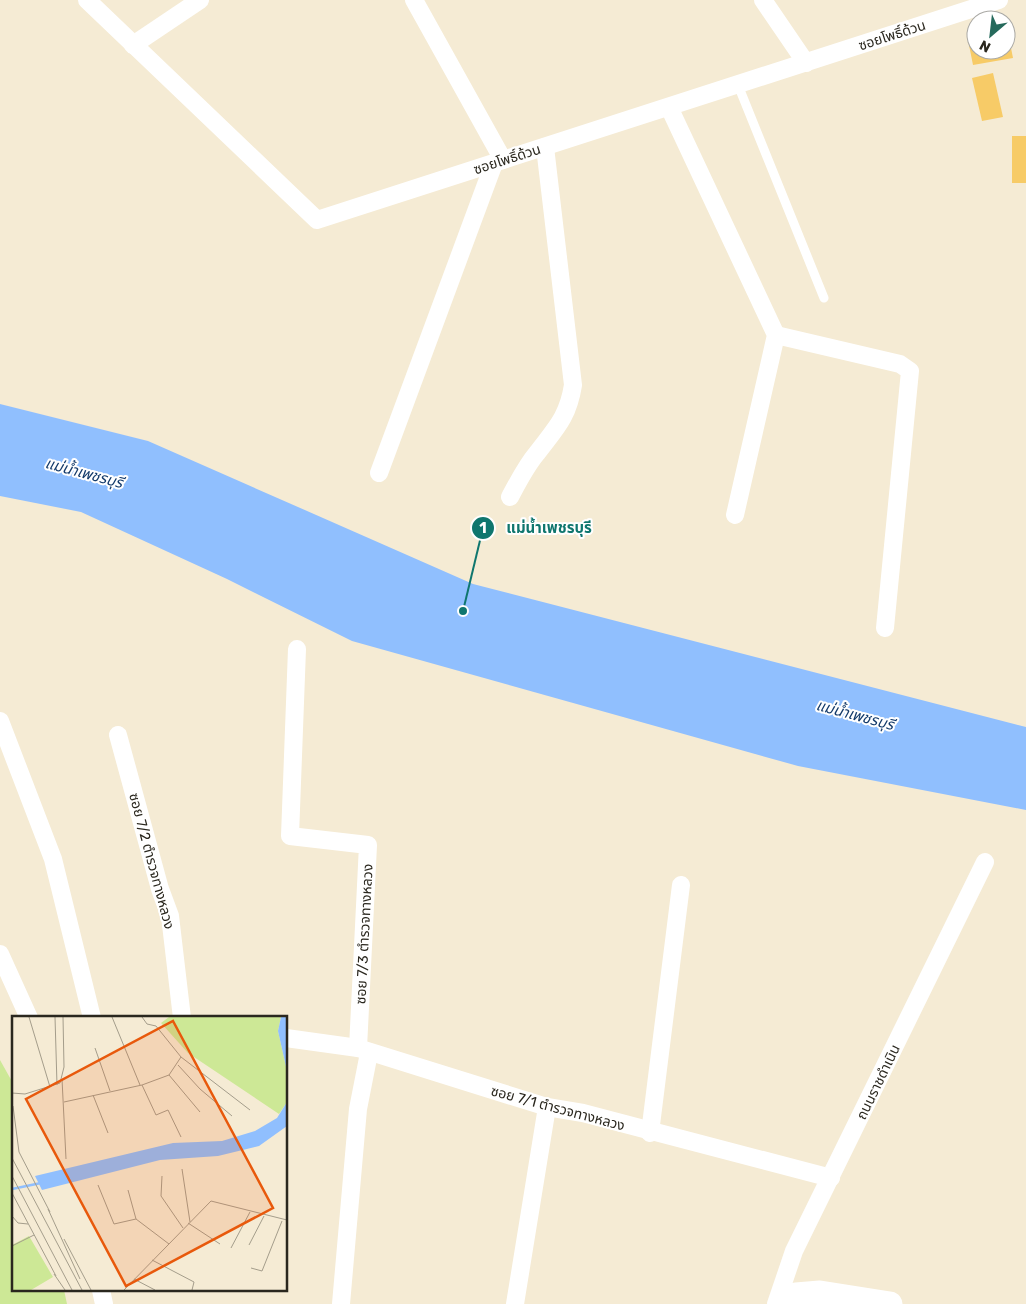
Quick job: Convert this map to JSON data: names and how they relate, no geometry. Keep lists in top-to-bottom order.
{
  "streets": {
    "street": [
      "ซอยโพธิ์ด้วน",
      "ซอย 7/2 ตำรวจทางหลวง",
      "ซอย 7/3 ตำรวจทางหลวง",
      "ถนนราชดำเนิน",
      "ซอย 7/1 ตำรวจทางหลวง"
    ]
  },
  "crossings": [
    ["ซอย 7/3 ตำรวจทางหลวง", "ซอย 7/1 ตำรวจทางหลวง"],
    ["ถนนราชดำเนิน", "ซอย 7/1 ตำรวจทางหลวง"]
  ],
  "water": ["แม่น้ำเพชรบุรี"],
  "places": ["แม่น้ำเพชรบุรี"],
  "north": "bottom left"
}
